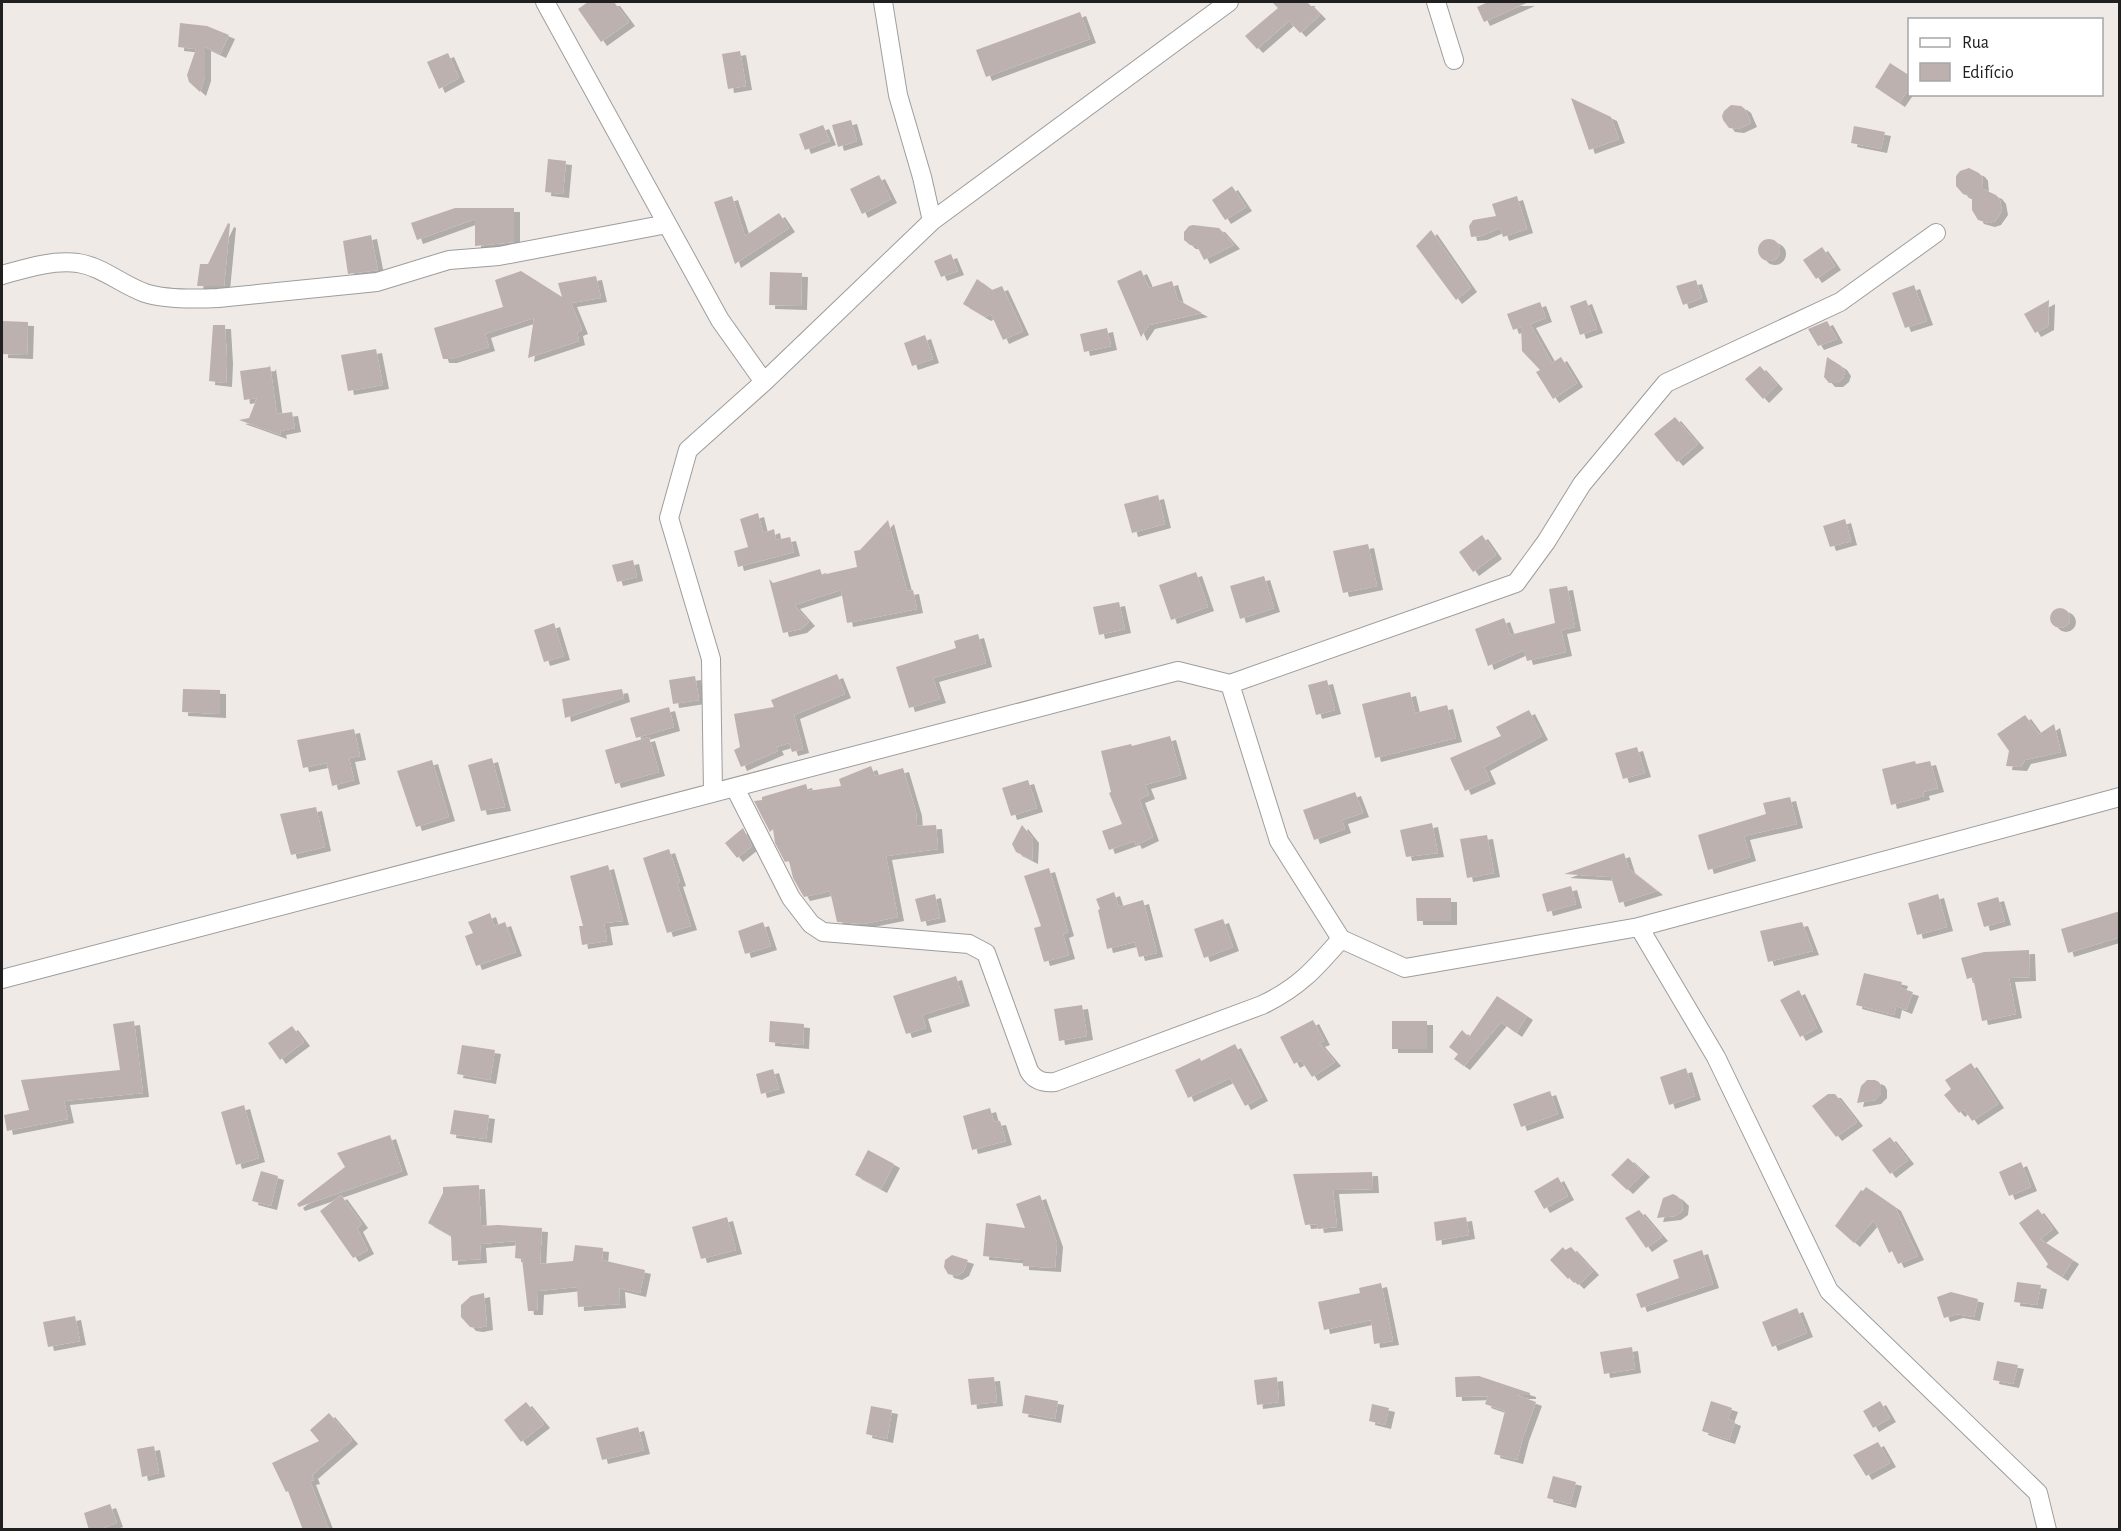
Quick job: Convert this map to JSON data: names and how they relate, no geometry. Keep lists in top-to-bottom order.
{
  "legend": ["Rua", "Edifício"]
}
